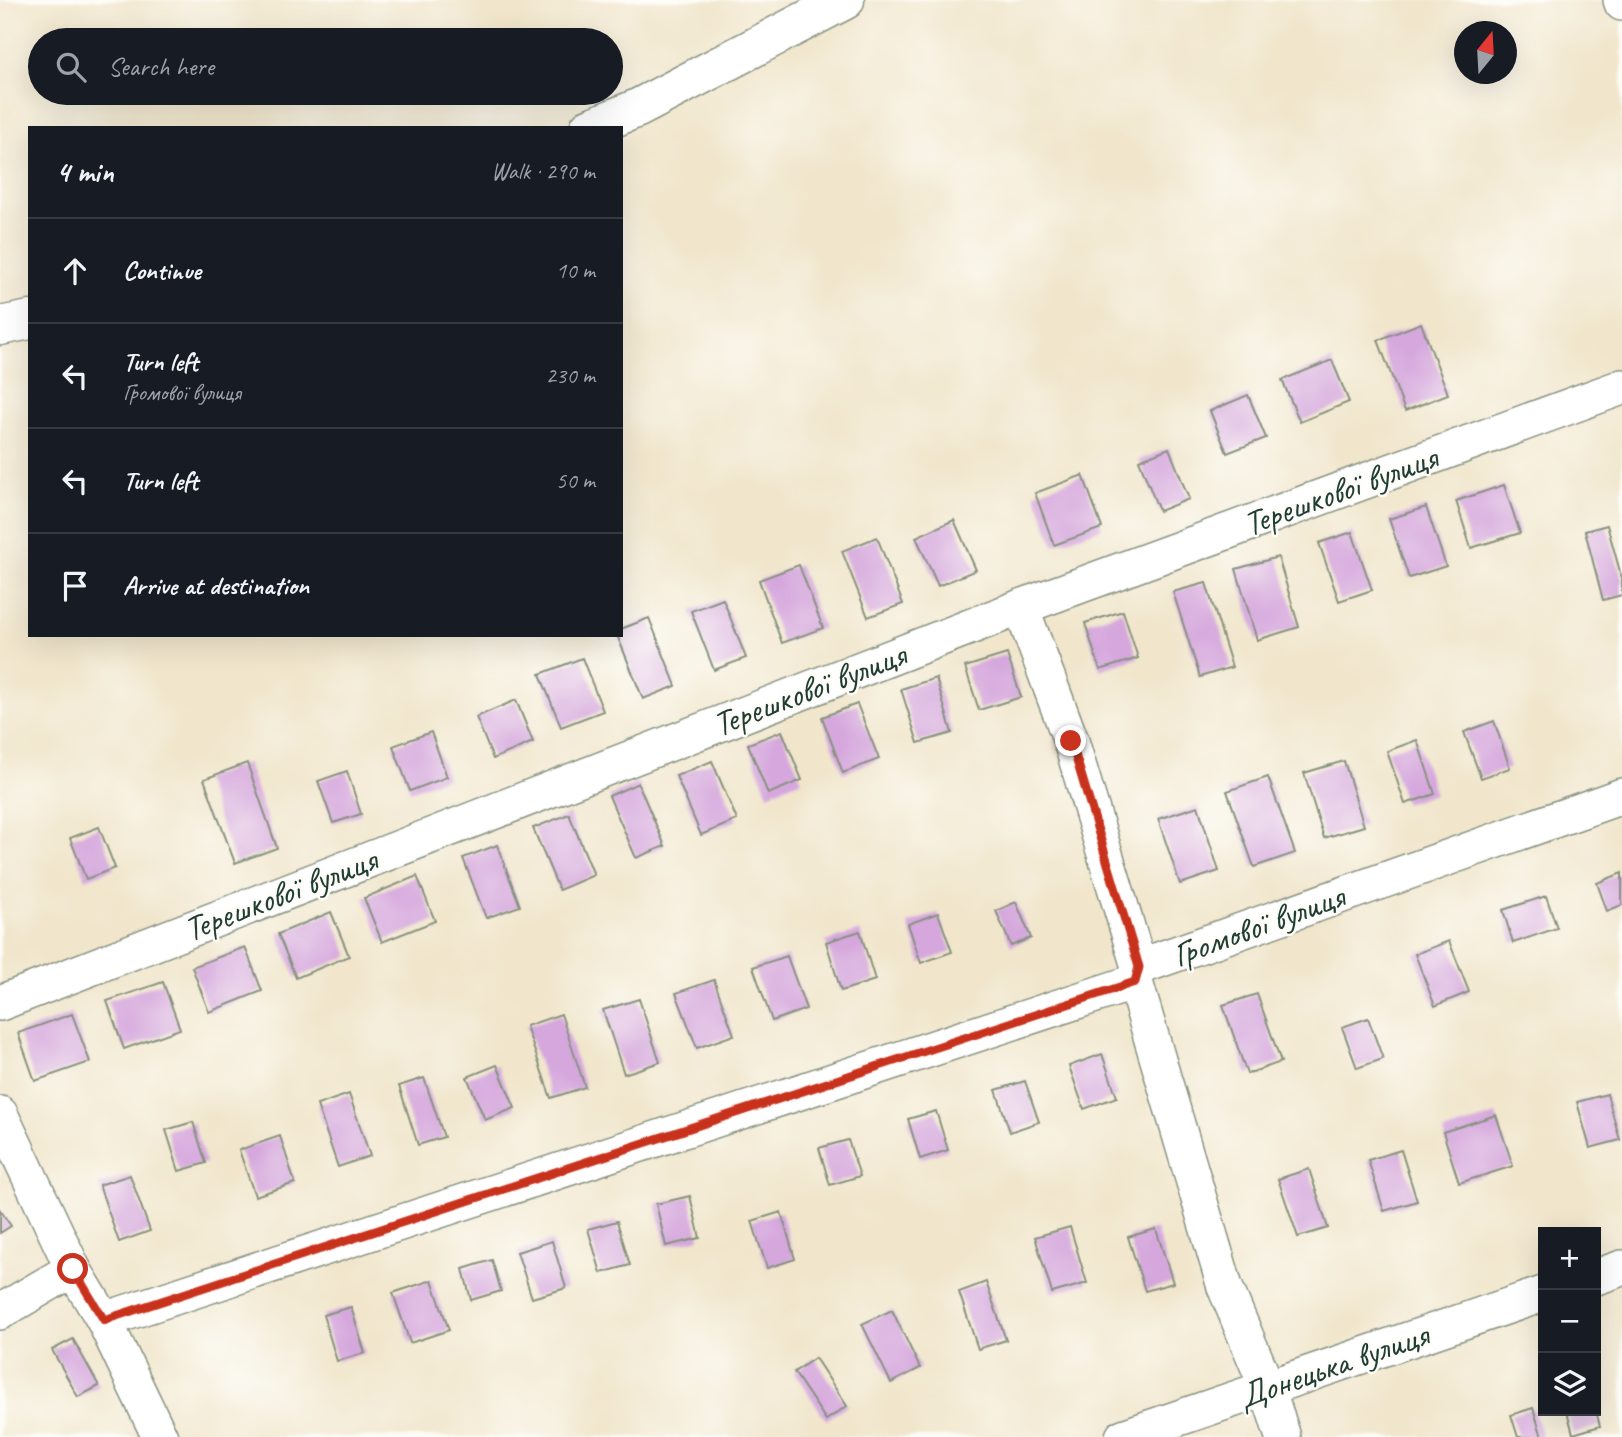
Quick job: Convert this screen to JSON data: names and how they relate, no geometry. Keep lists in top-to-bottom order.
{
  "streets": {
    "street": ["Терешкової вулиця", "Громової вулиця", "Донецька вулиця"]
  },
  "north": "top",
  "page": {
    "search": "Search here",
    "heading": ["4 min", "Walk · 290 m"],
    "list": [
      ["Continue", "10 m"],
      ["Turn left", "Громової вулиця", "230 m"],
      ["Turn left", "50 m"],
      "Arrive at destination"
    ],
    "map_buttons": ["+", "−"]
  }
}
